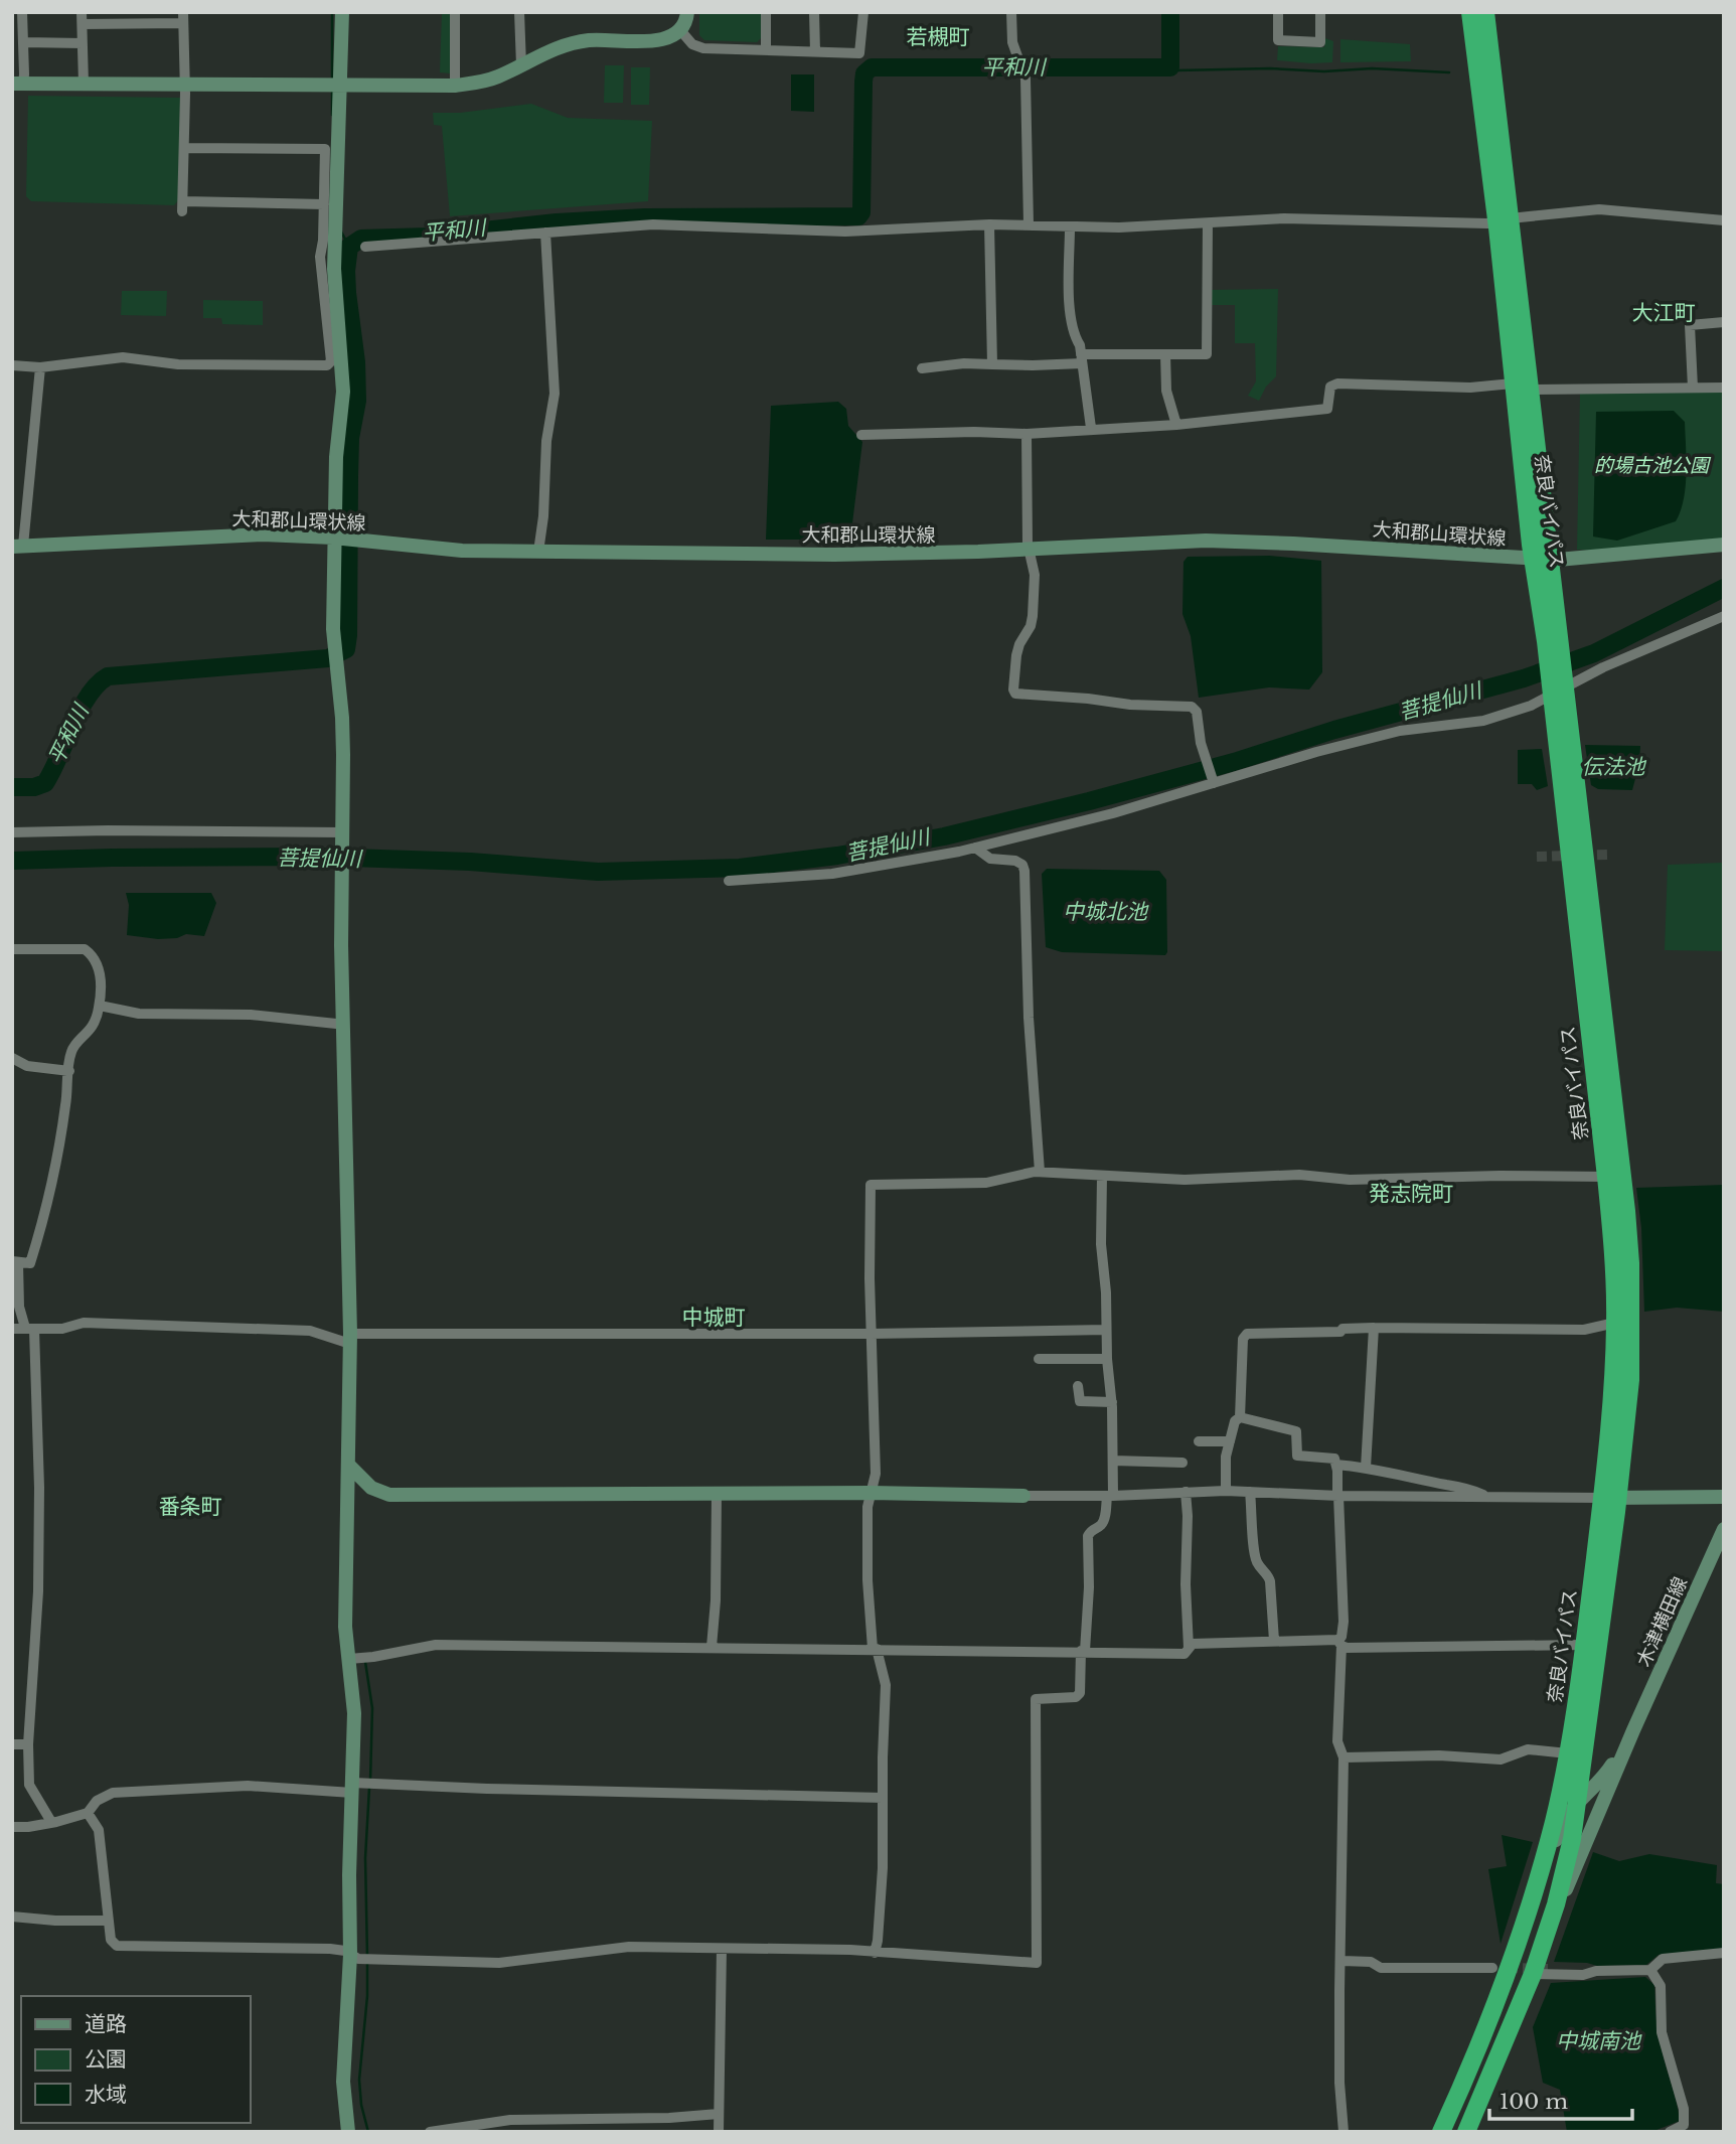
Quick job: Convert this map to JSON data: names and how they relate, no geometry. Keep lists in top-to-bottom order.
{
  "streets": {
    "highway": ["奈良バイパス"],
    "street": ["大和郡山環状線", "木津横田線"]
  },
  "crossings": [
    ["奈良バイパス", "大和郡山環状線"],
    ["奈良バイパス", "木津横田線"]
  ],
  "districts": [
    "若槻町",
    "大江町",
    "発志院町",
    "中城町",
    "番条町"
  ],
  "water": [
    "平和川",
    "菩提仙川",
    "伝法池",
    "中城北池",
    "中城南池"
  ],
  "parks": ["的場古池公園"],
  "legend": ["道路", "公園", "水域"],
  "scale_bar": "100 m"
}
